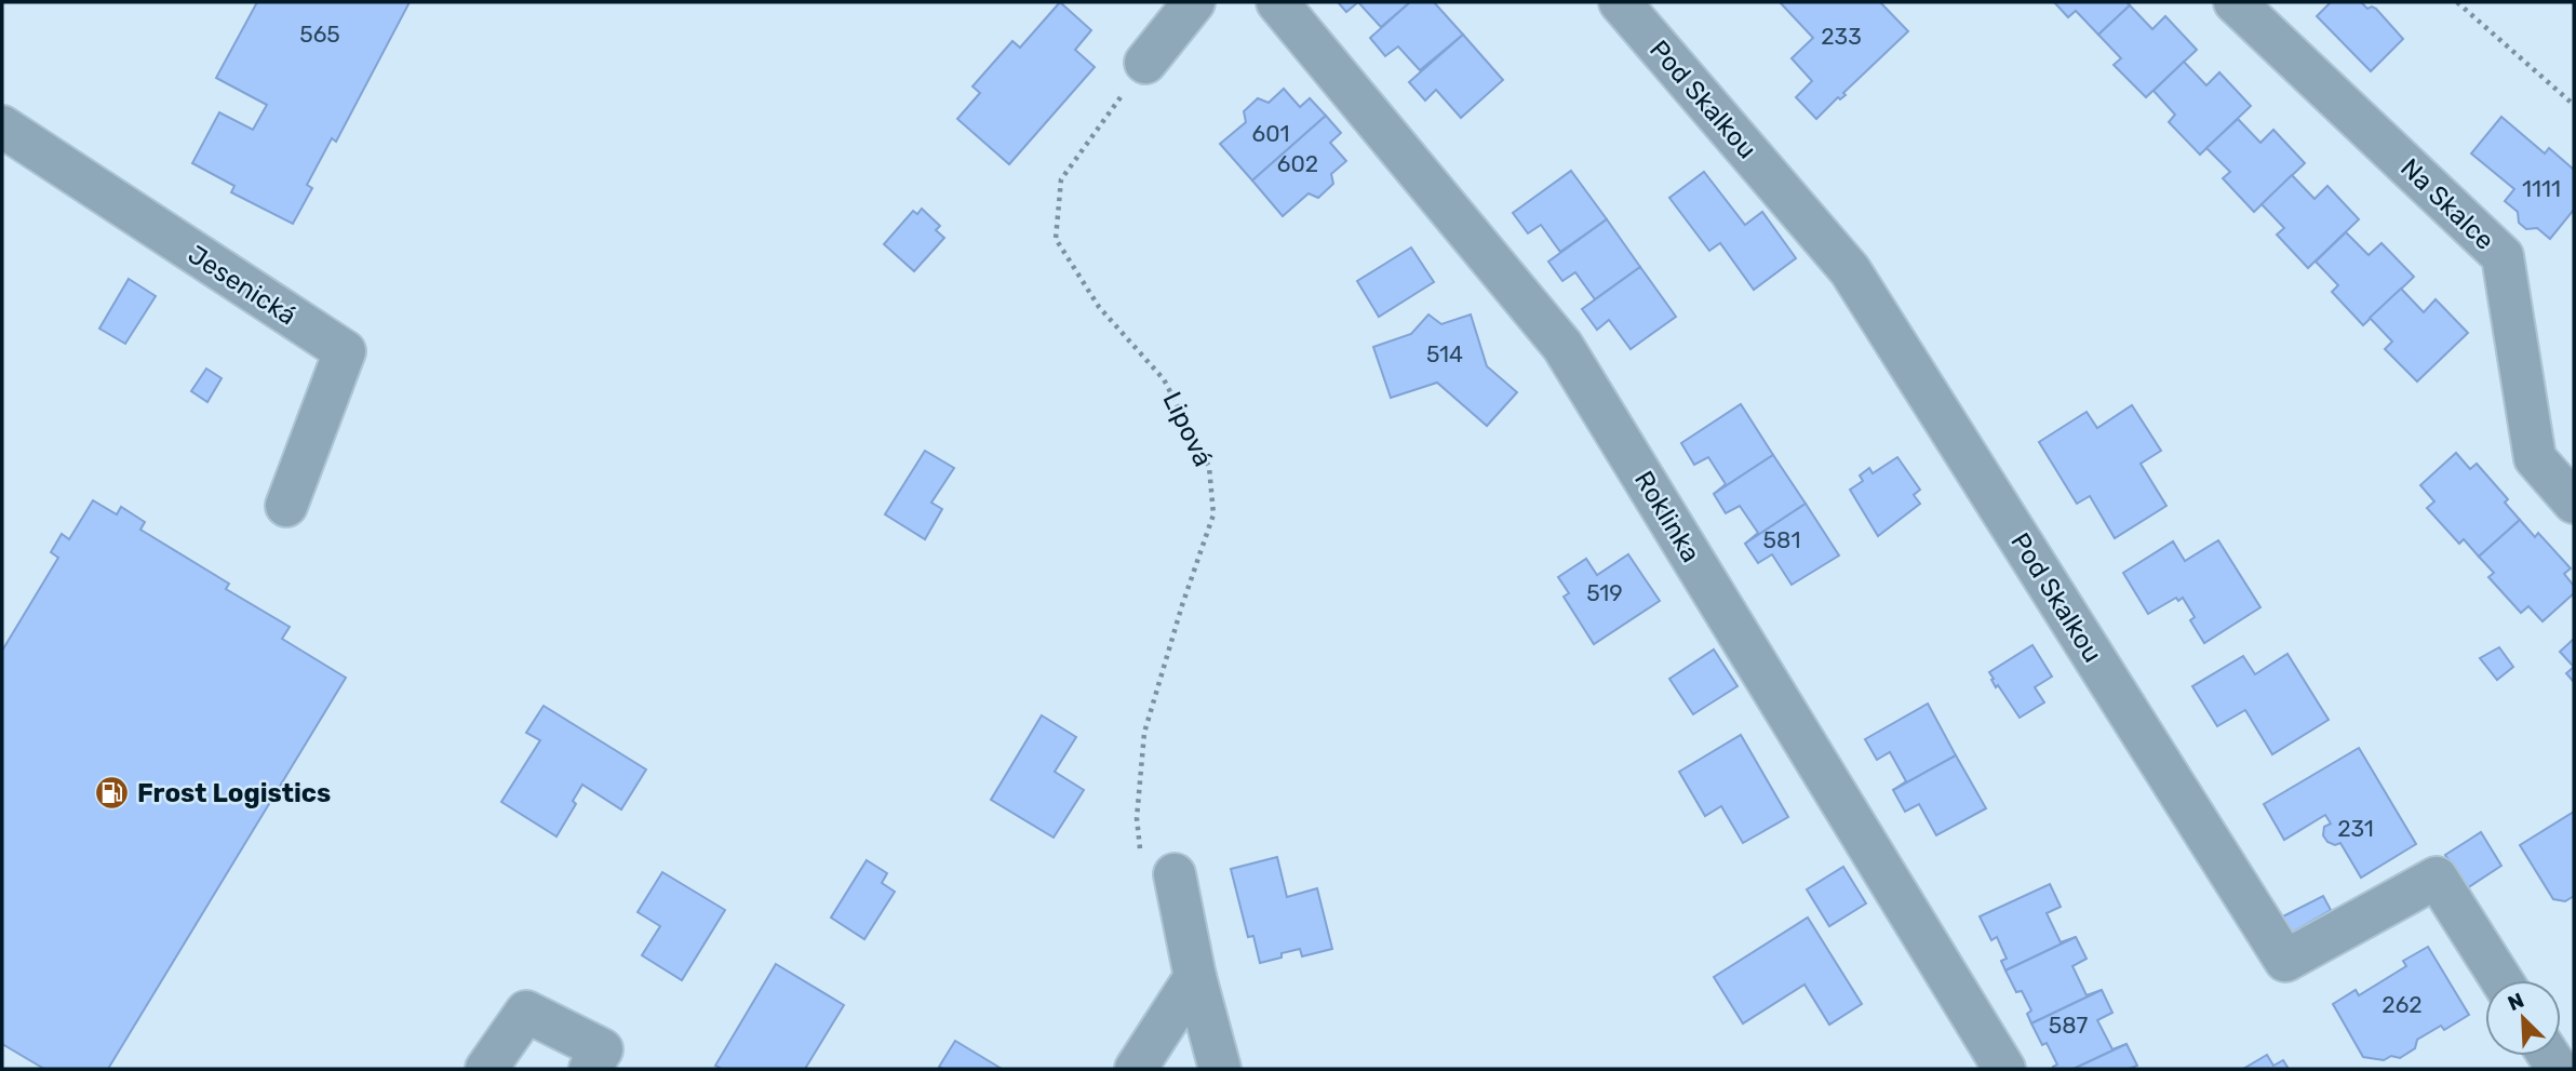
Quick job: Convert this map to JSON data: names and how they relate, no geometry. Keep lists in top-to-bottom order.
{
  "streets": {
    "street": [
      "Pod Skalkou",
      "Na Skalce",
      "Jesenická",
      "Roklinka"
    ],
    "path": ["Lipová"]
  },
  "places": {
    "fuel station": ["Frost Logistics"]
  },
  "house_numbers": [
    "565",
    "233",
    "601",
    "602",
    "1111",
    "514",
    "581",
    "519",
    "231",
    "262",
    "587"
  ],
  "north": "top left"
}
